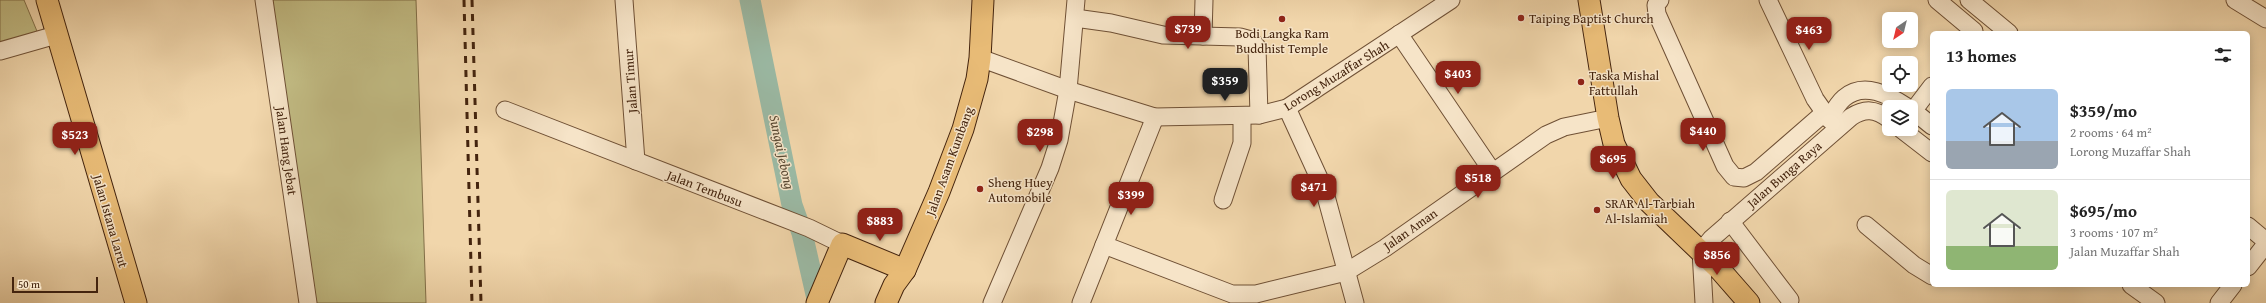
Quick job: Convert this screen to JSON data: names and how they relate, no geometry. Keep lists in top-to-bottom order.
{
  "streets": {
    "main road": ["Jalan Asam Kumbang", "Jalan Tembusu", "Jalan Istana Larut"],
    "street": [
      "Lorong Muzaffar Shah",
      "Jalan Timur",
      "Jalan Hang Jebat",
      "Jalan Bunga Raya",
      "Jalan Aman"
    ]
  },
  "crossings": [
    ["Lorong Muzaffar Shah", "Jalan Asam Kumbang"],
    ["Jalan Timur", "Jalan Tembusu"],
    ["Jalan Asam Kumbang", "Jalan Tembusu"]
  ],
  "water": ["Sungai Jebong"],
  "places": [
    "Taiping Baptist Church",
    "Bodi Langka Ram Buddhist Temple",
    "Taska Mishal Fattullah",
    "Sheng Huey Automobile",
    "SRAR Al-Tarbiah Al-Islamiah"
  ],
  "scale_bar": "50 m",
  "north": "bottom left",
  "page": {
    "price": [
      "$739",
      "$463",
      "$403",
      "$359",
      "$440",
      "$298",
      "$523",
      "$695",
      "$518",
      "$471",
      "$399",
      "$883",
      "$856"
    ],
    "heading": "13 homes",
    "list": [
      {
        "name": "$359/mo",
        "note": "2 rooms · 64 m² · Lorong Muzaffar Shah"
      },
      {
        "name": "$695/mo",
        "note": "3 rooms · 107 m² · Jalan Muzaffar Shah"
      }
    ],
    "scale": "50 m"
  }
}
